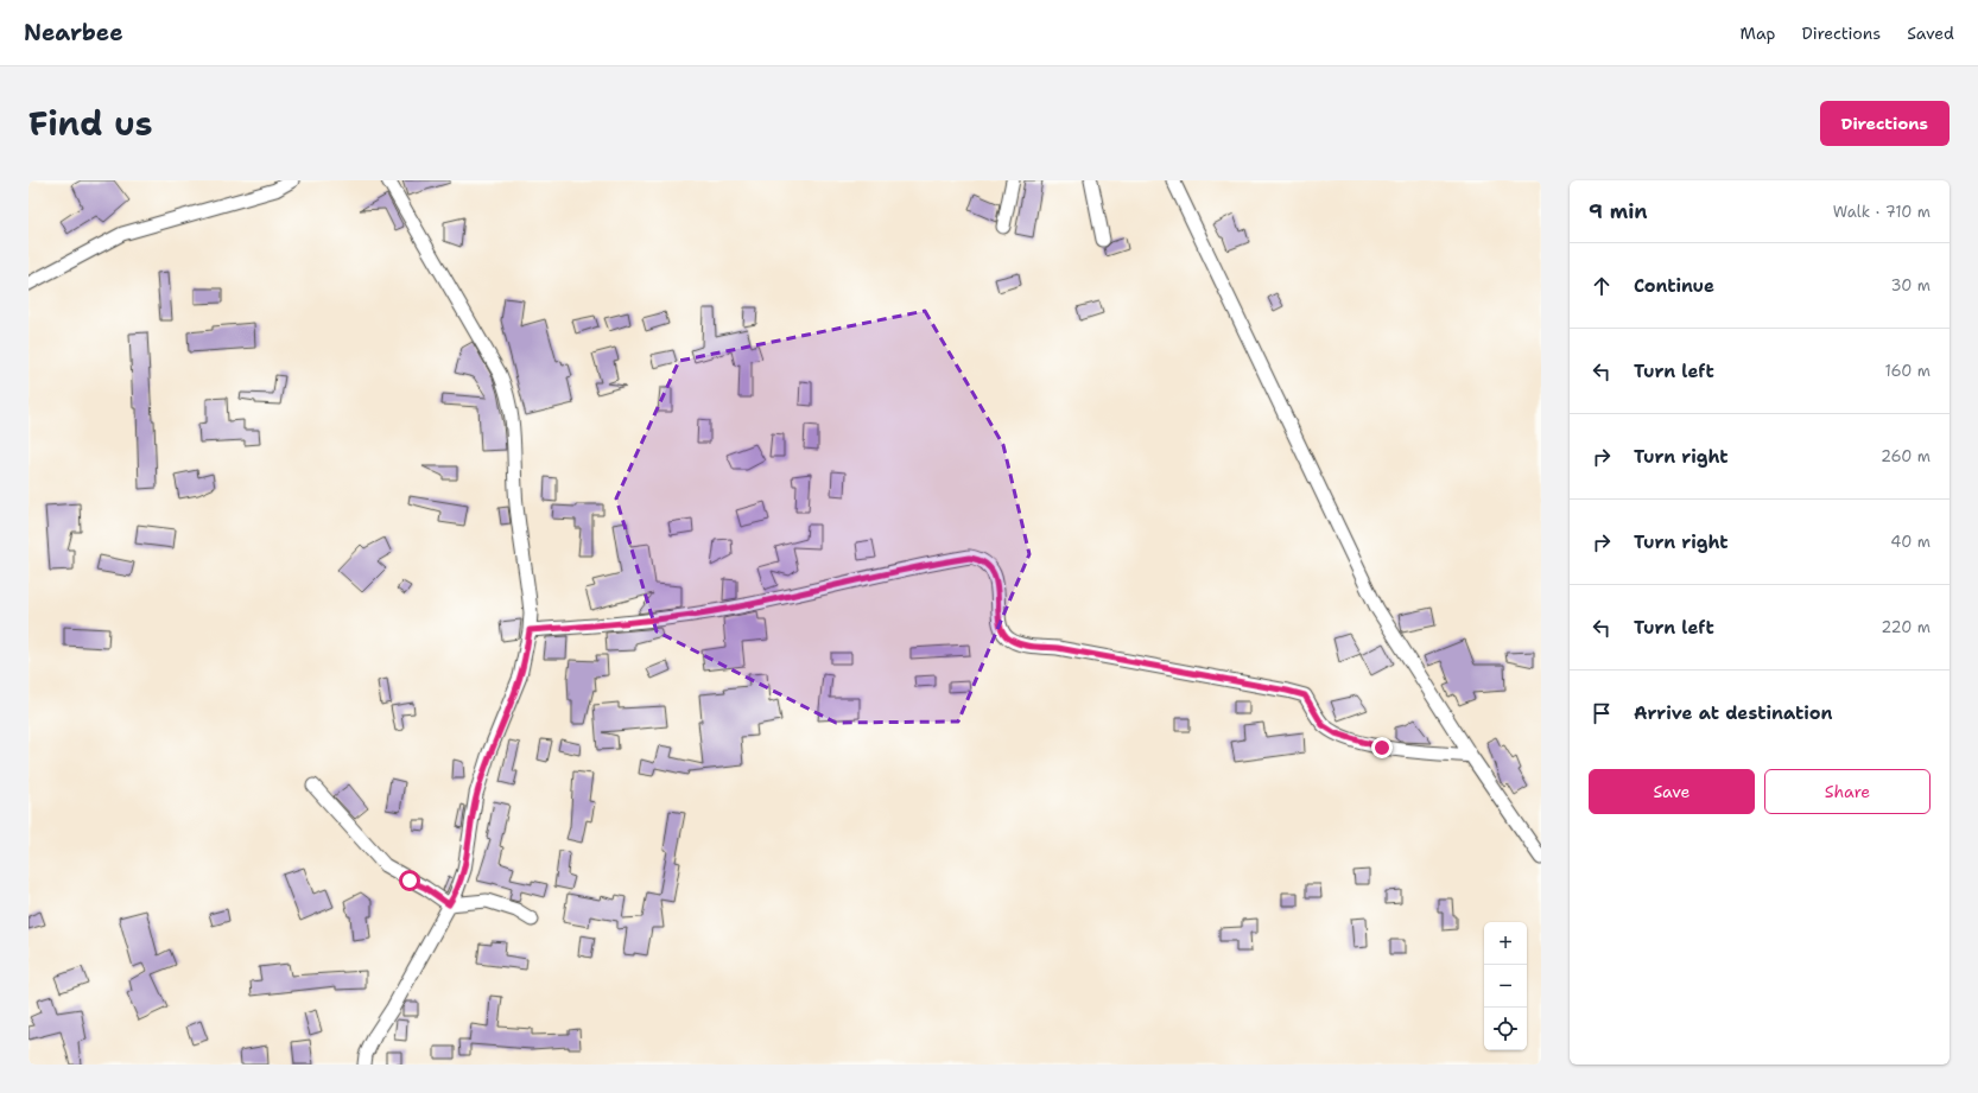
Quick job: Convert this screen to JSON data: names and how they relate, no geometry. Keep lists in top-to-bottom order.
{
  "page": {
    "header": "Nearbee",
    "nav": ["Map", "Directions", "Saved"],
    "title": "Find us",
    "buttons": [
      "Directions",
      ["Save", "Share"]
    ],
    "heading": ["9 min", "Walk · 710 m"],
    "list": [
      ["Continue", "30 m"],
      ["Turn left", "160 m"],
      ["Turn right", "260 m"],
      ["Turn right", "40 m"],
      ["Turn left", "220 m"],
      "Arrive at destination"
    ],
    "map_buttons": ["+", "−"]
  }
}
